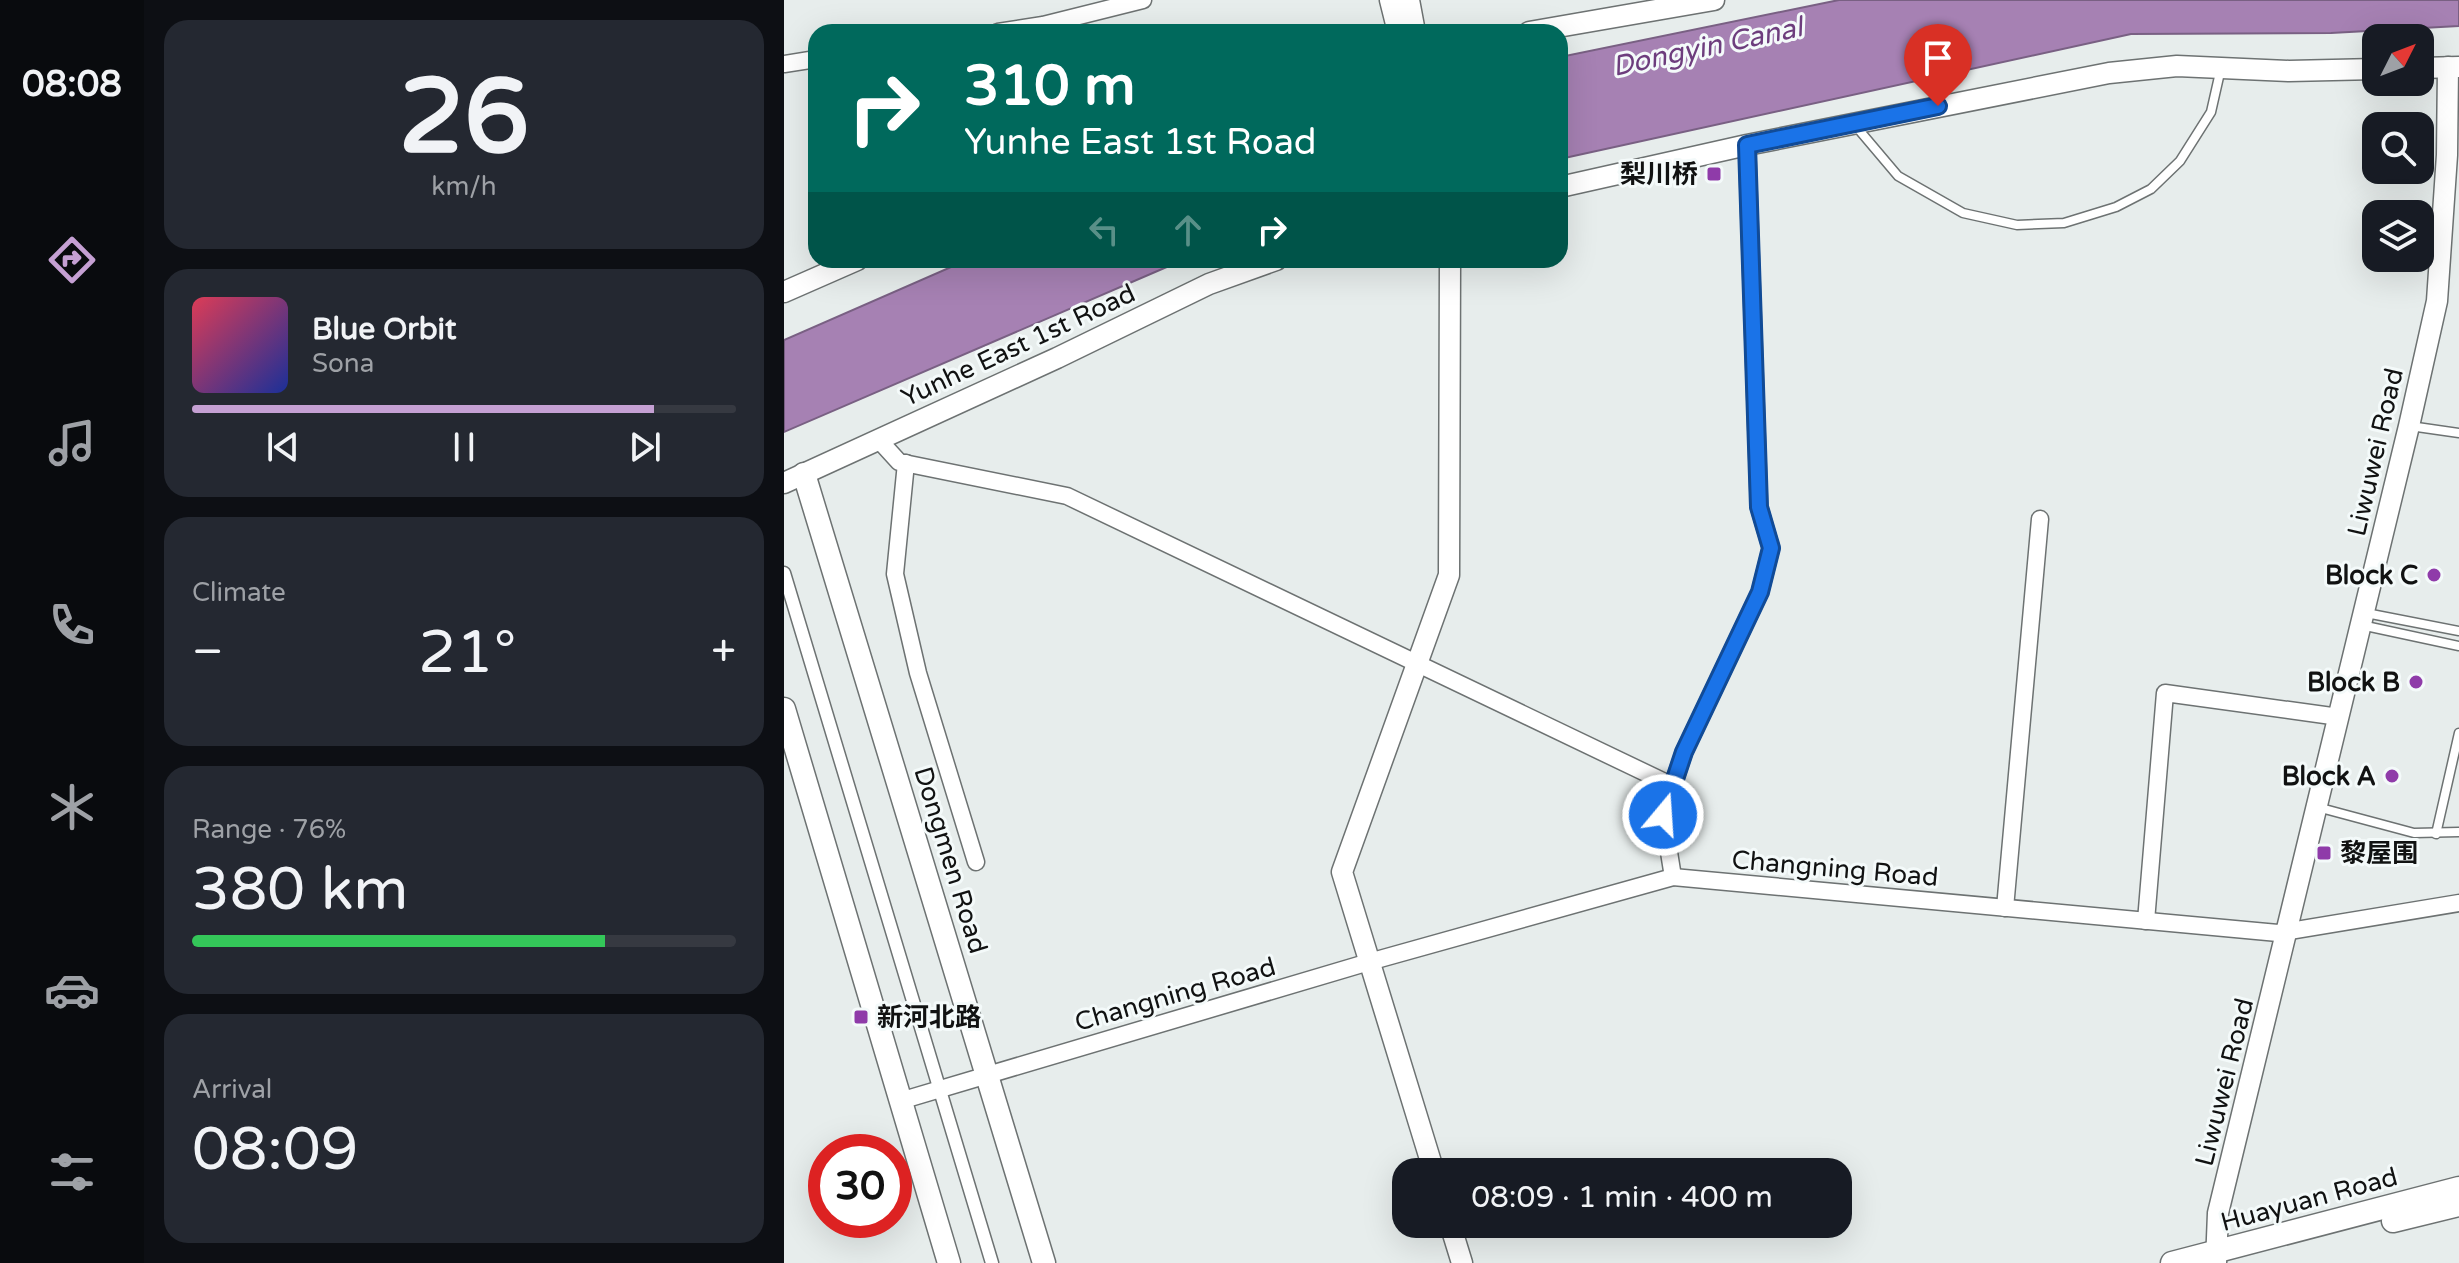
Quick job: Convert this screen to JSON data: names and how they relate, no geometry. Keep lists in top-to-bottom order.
{
  "streets": {
    "main road": ["Dongmen Road", "Huayuan Road"],
    "street": ["Yunhe East 1st Road", "Liwuwei Road", "Changning Road"]
  },
  "crossings": [
    ["Yunhe East 1st Road", "Dongmen Road"],
    ["Liwuwei Road", "Changning Road"],
    ["Liwuwei Road", "Huayuan Road"],
    ["Dongmen Road", "Changning Road"]
  ],
  "water": ["Dongyin Canal"],
  "places": {
    "transit": ["梨川桥", "黎屋围", "新河北路"],
    "other": ["Block C", "Block B", "Block A"]
  },
  "north": "top right",
  "page": {
    "tabs": "08:08",
    "tile": [
      ["26", "km/h"],
      "Climate",
      ["Range · 76%", "380 km"],
      ["Arrival", "08:09"]
    ],
    "turn": ["310 m", "Yunhe East 1st Road"],
    "song": ["Blue Orbit", "Sona"],
    "heat": ["−", "21°", "+"],
    "limit": "30",
    "trip": "08:09 · 1 min · 400 m"
  }
}
